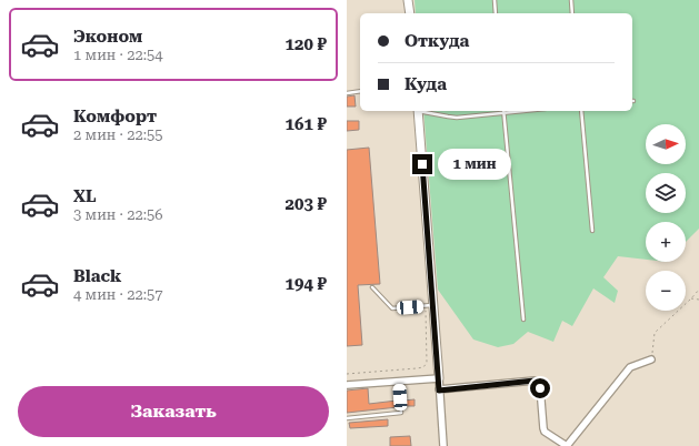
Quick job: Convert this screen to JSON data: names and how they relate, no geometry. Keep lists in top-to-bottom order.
{
  "north": "right",
  "page": {
    "list": [
      {
        "name": "Эконом",
        "note": "1 мин · 22:54",
        "value": "120 ₽"
      },
      {
        "name": "Комфорт",
        "note": "2 мин · 22:55",
        "value": "161 ₽"
      },
      {
        "name": "XL",
        "note": "3 мин · 22:56",
        "value": "203 ₽"
      },
      {
        "name": "Black",
        "note": "4 мин · 22:57",
        "value": "194 ₽"
      }
    ],
    "banner": ["Откуда", "Куда"],
    "map_buttons": ["+", "−"],
    "bubble": "1 мин",
    "buttons": "Заказать"
  }
}
